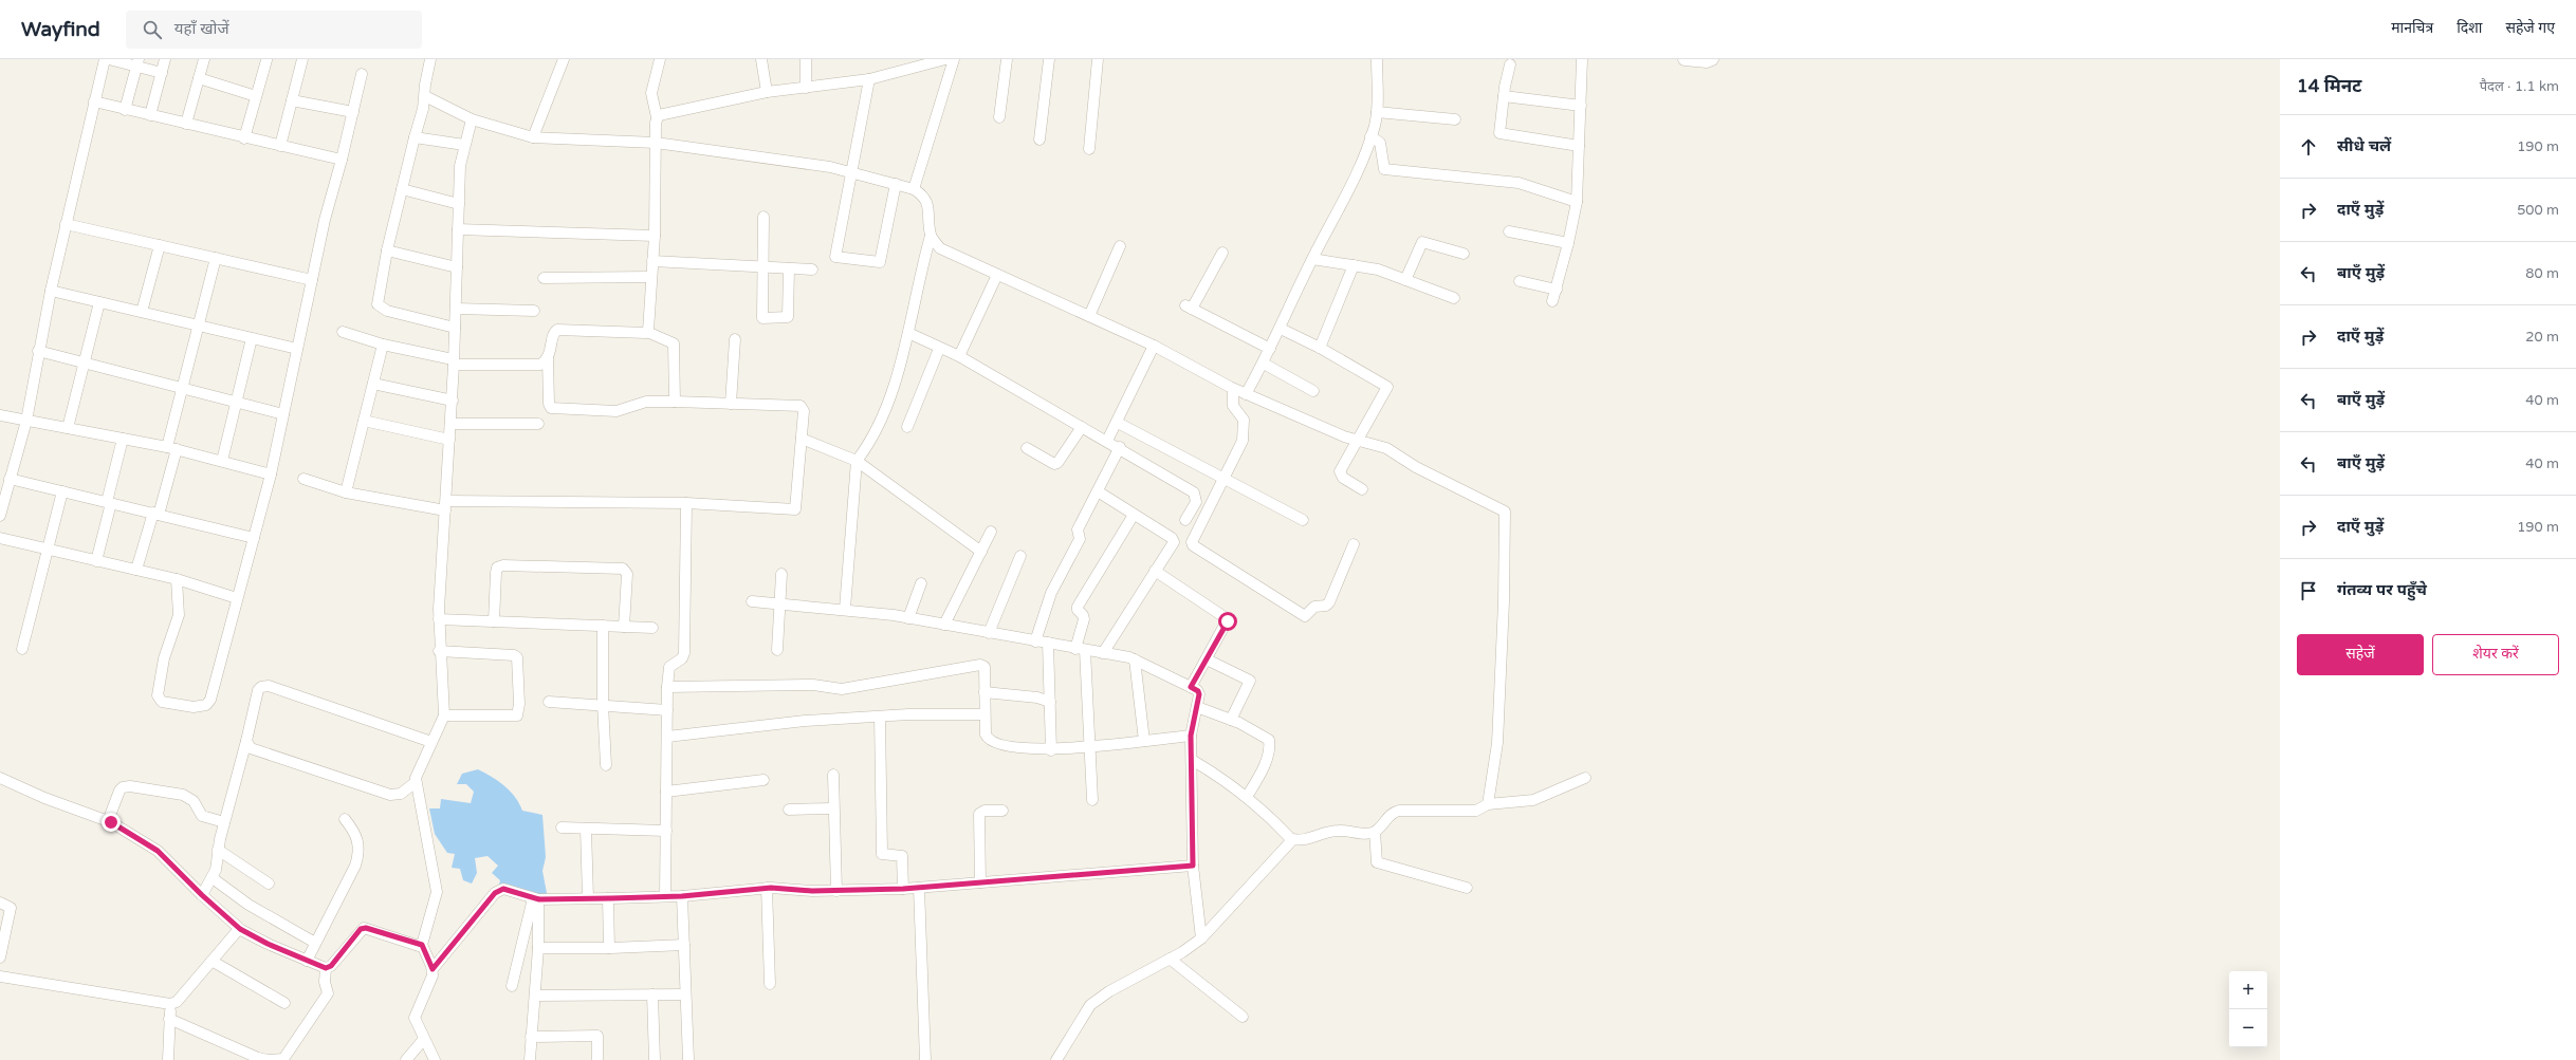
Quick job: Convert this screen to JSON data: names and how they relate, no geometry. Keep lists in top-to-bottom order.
{
  "page": {
    "header": "Wayfind",
    "search": "यहाँ खोजें",
    "nav": ["मानचित्र", "दिशा", "सहेजे गए"],
    "heading": ["14 मिनट", "पैदल · 1.1 km"],
    "list": [
      ["सीधे चलें", "190 m"],
      ["दाएँ मुड़ें", "500 m"],
      ["बाएँ मुड़ें", "80 m"],
      ["दाएँ मुड़ें", "20 m"],
      ["बाएँ मुड़ें", "40 m"],
      ["बाएँ मुड़ें", "40 m"],
      ["दाएँ मुड़ें", "190 m"],
      "गंतव्य पर पहुँचे"
    ],
    "buttons": ["सहेजें", "शेयर करें"],
    "map_buttons": ["+", "−"]
  }
}
